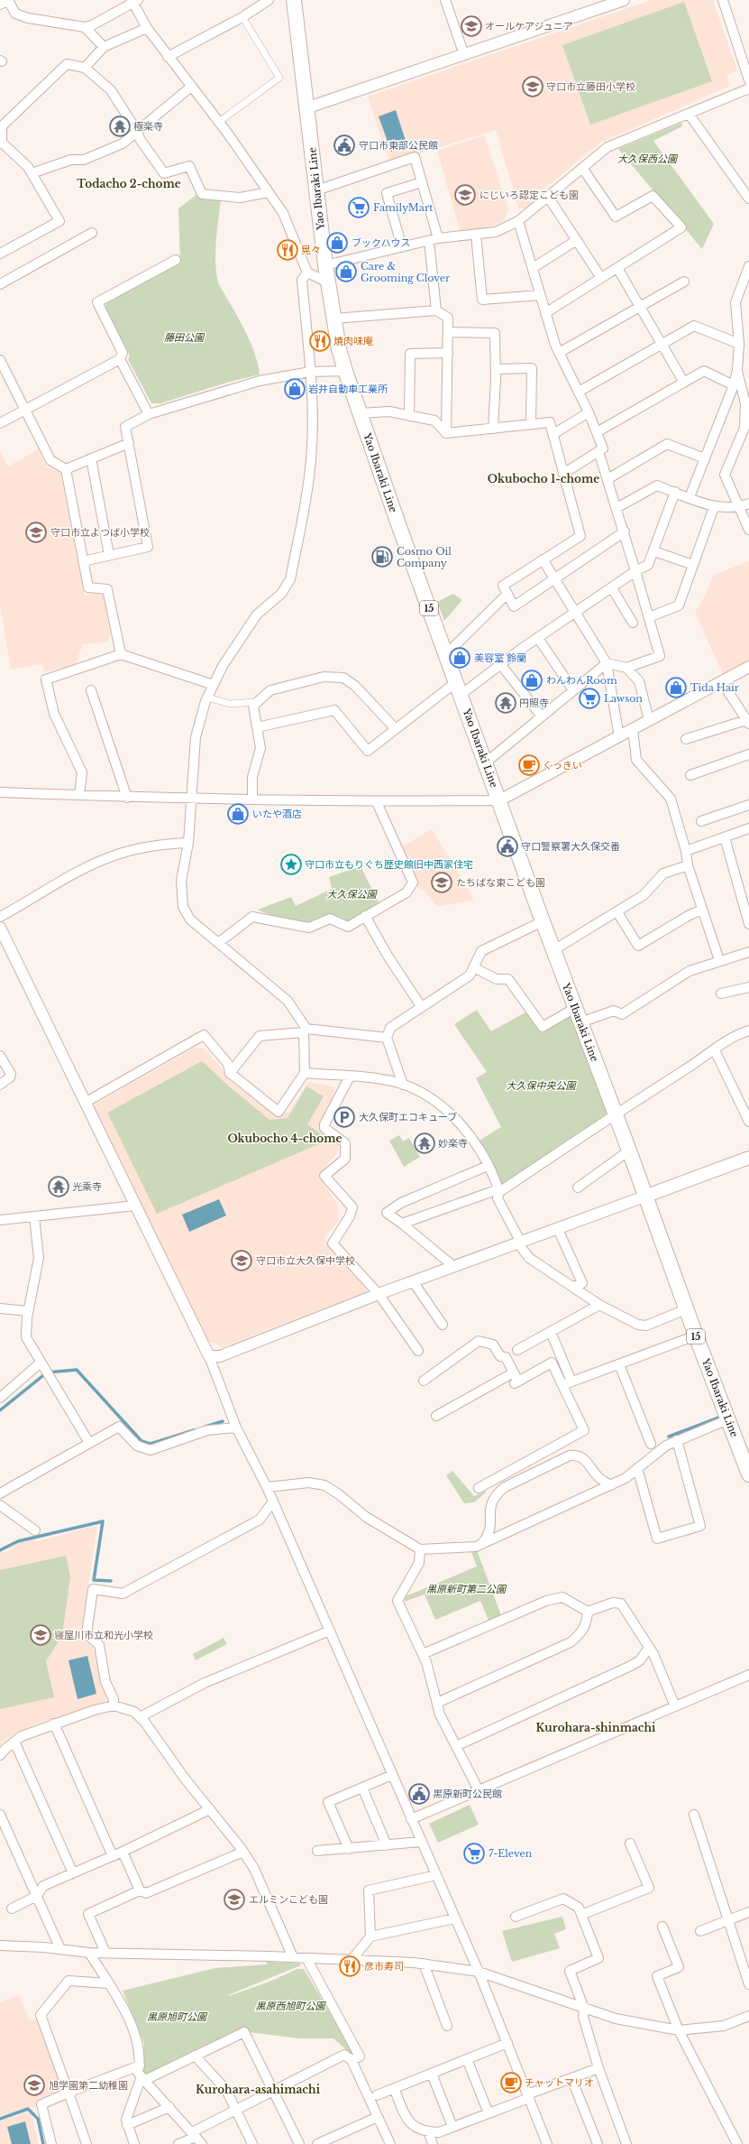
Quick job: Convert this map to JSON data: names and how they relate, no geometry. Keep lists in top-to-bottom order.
{
  "streets": {
    "main road": ["Yao Ibaraki Line", "15"]
  },
  "districts": [
    "Todacho 2-chome",
    "Okubocho 1-chome",
    "Okubocho 4-chome",
    "Kurohara-shinmachi",
    "Kurohara-asahimachi"
  ],
  "parks": [
    "大久保西公園",
    "藤田公園",
    "大久保公園",
    "大久保中央公園",
    "黒原新町第二公園",
    "黒原西旭町公園",
    "黒原旭町公園"
  ],
  "places": {
    "school or university": [
      "オールケアジュニア",
      "守口市立藤田小学校",
      "にじいろ認定こども園",
      "守口市立よつば小学校",
      "たちばな東こども園",
      "守口市立大久保中学校",
      "寝屋川市立和光小学校",
      "エルミンこども園",
      "旭学園第二幼稚園"
    ],
    "temple": [
      "極楽寺",
      "円照寺",
      "妙楽寺",
      "光乘寺"
    ],
    "public building": ["守口市東部公民館", "守口警察署大久保交番", "黒原新町公民館"],
    "supermarket": ["FamilyMart", "Lawson", "7-Eleven"],
    "shop": [
      "ブックハウス",
      "Care & Grooming Clover",
      "岩井自動車工業所",
      "美容室 鈴蘭",
      "わんわんRoom",
      "Tida Hair",
      "いたや酒店"
    ],
    "restaurant": ["晃々", "焼肉味庵", "彦市寿司"],
    "fuel station": ["Cosmo Oil Company"],
    "cafe": ["くっきい", "チャットマリオ"],
    "place": ["守口市立もりぐち歴史館旧中西家住宅"],
    "parking": ["大久保町エコキューブ"]
  }
}
